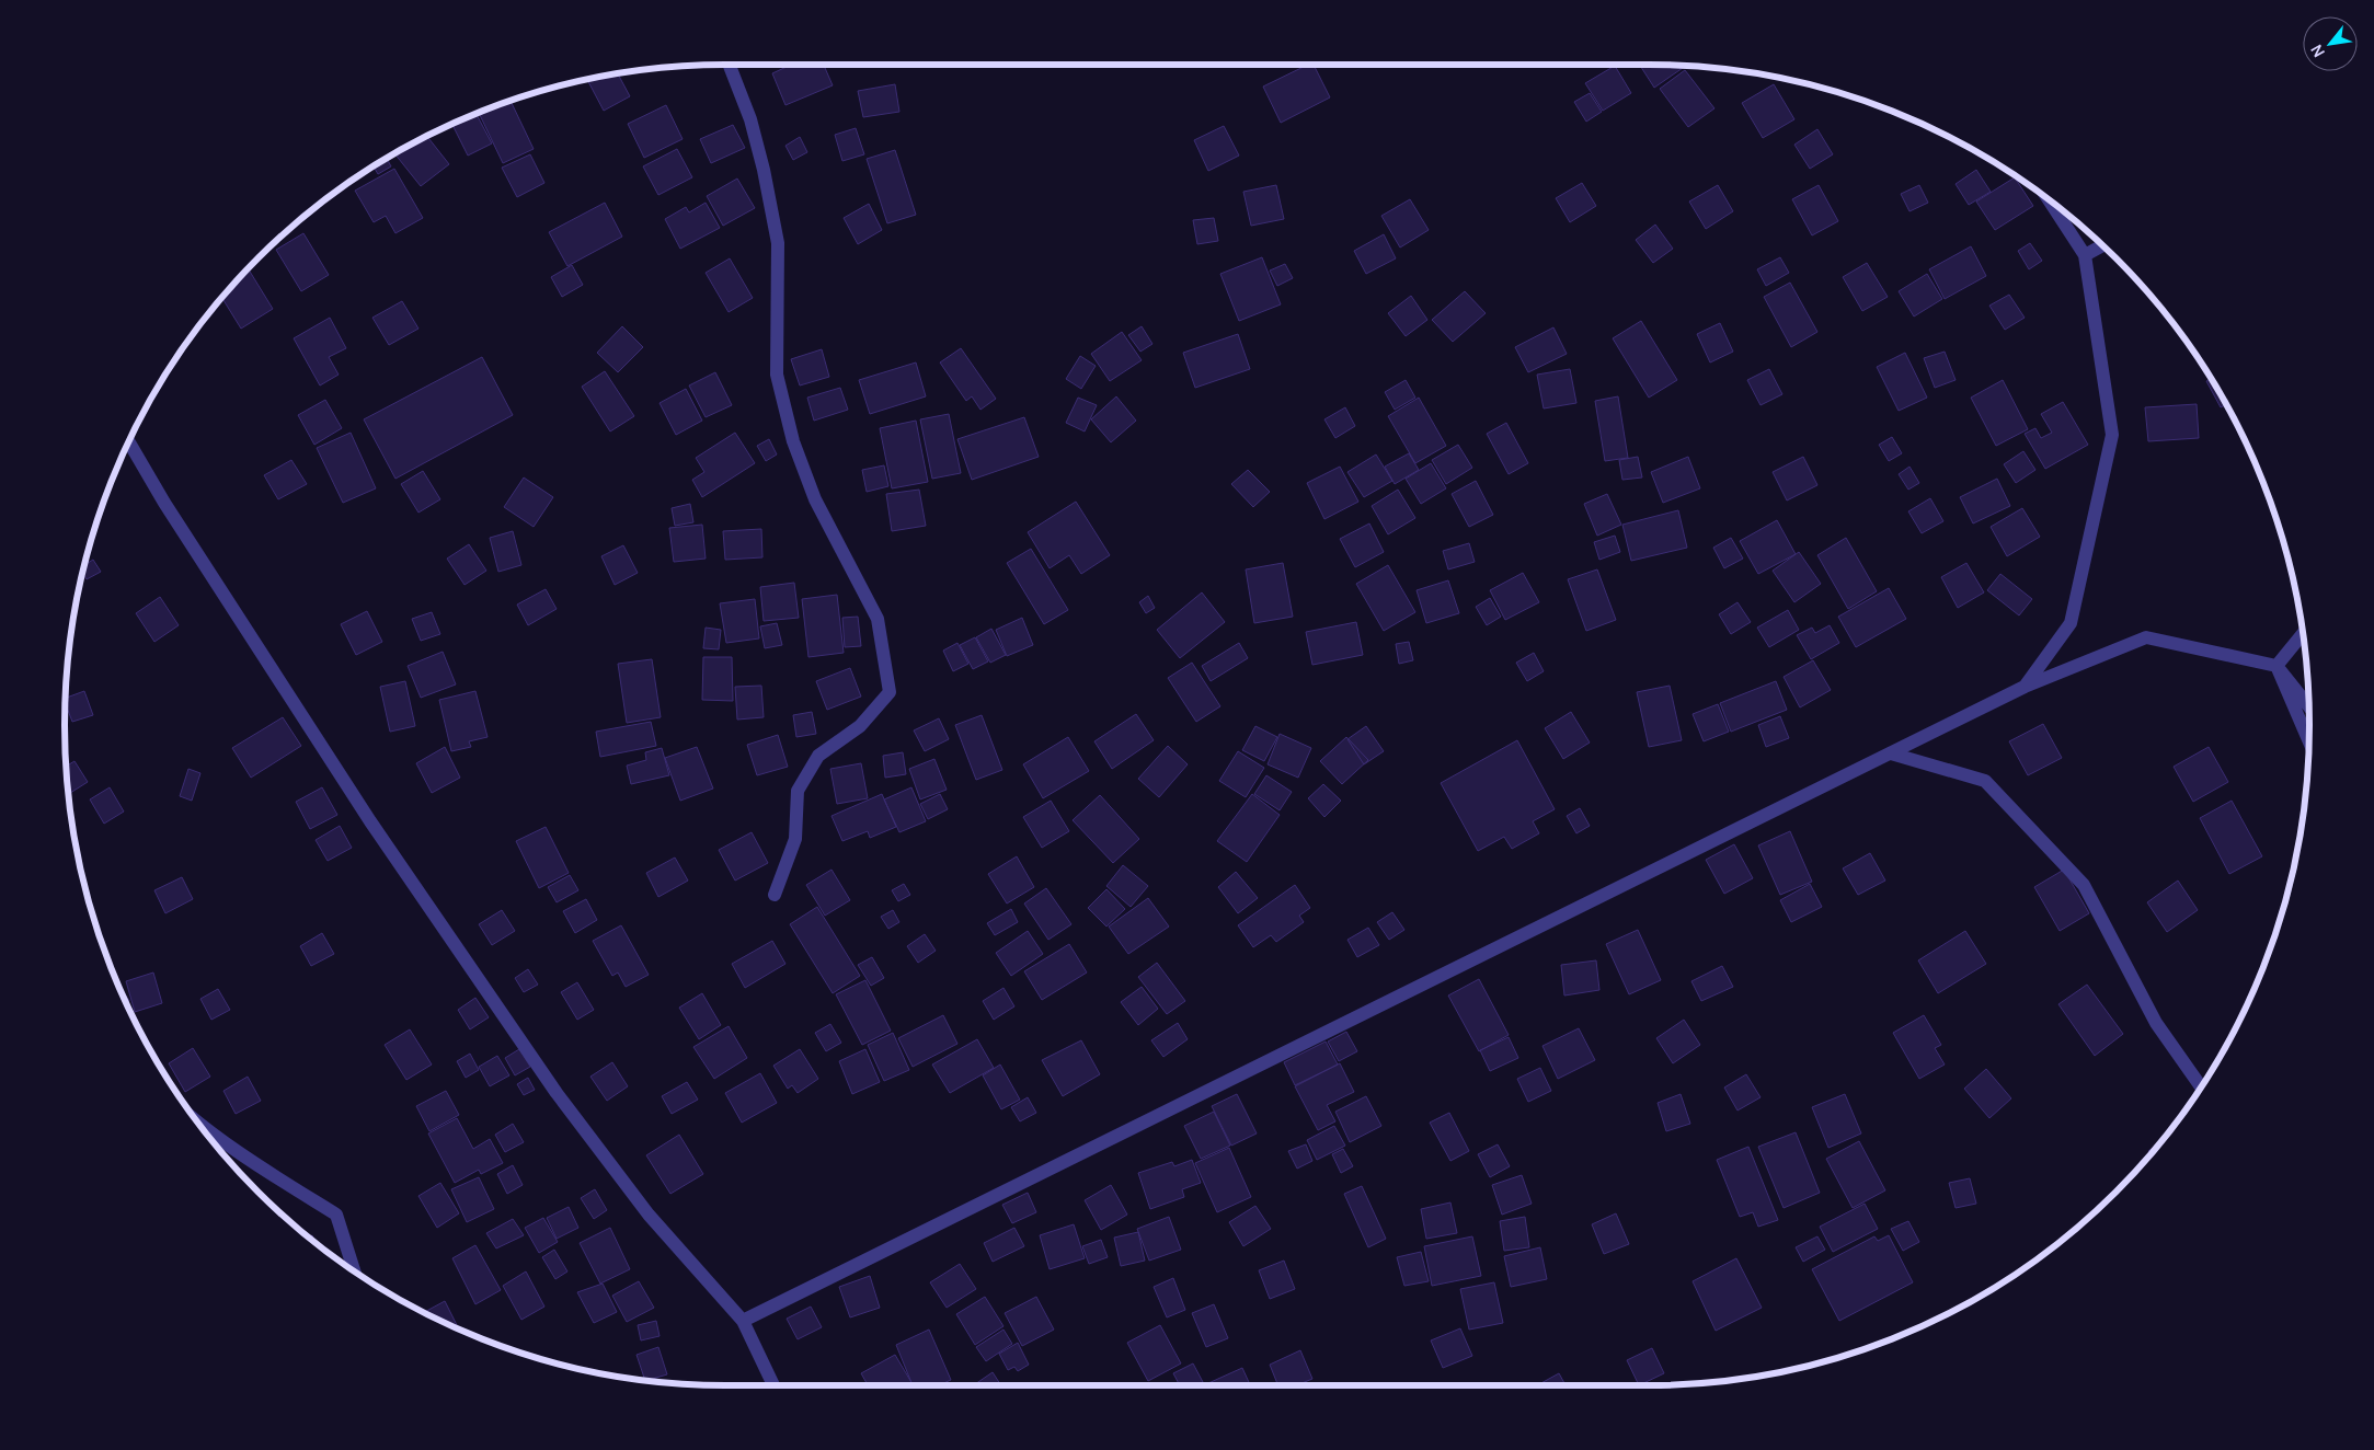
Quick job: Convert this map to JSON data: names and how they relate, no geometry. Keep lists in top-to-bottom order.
{
  "north": "bottom left"
}
